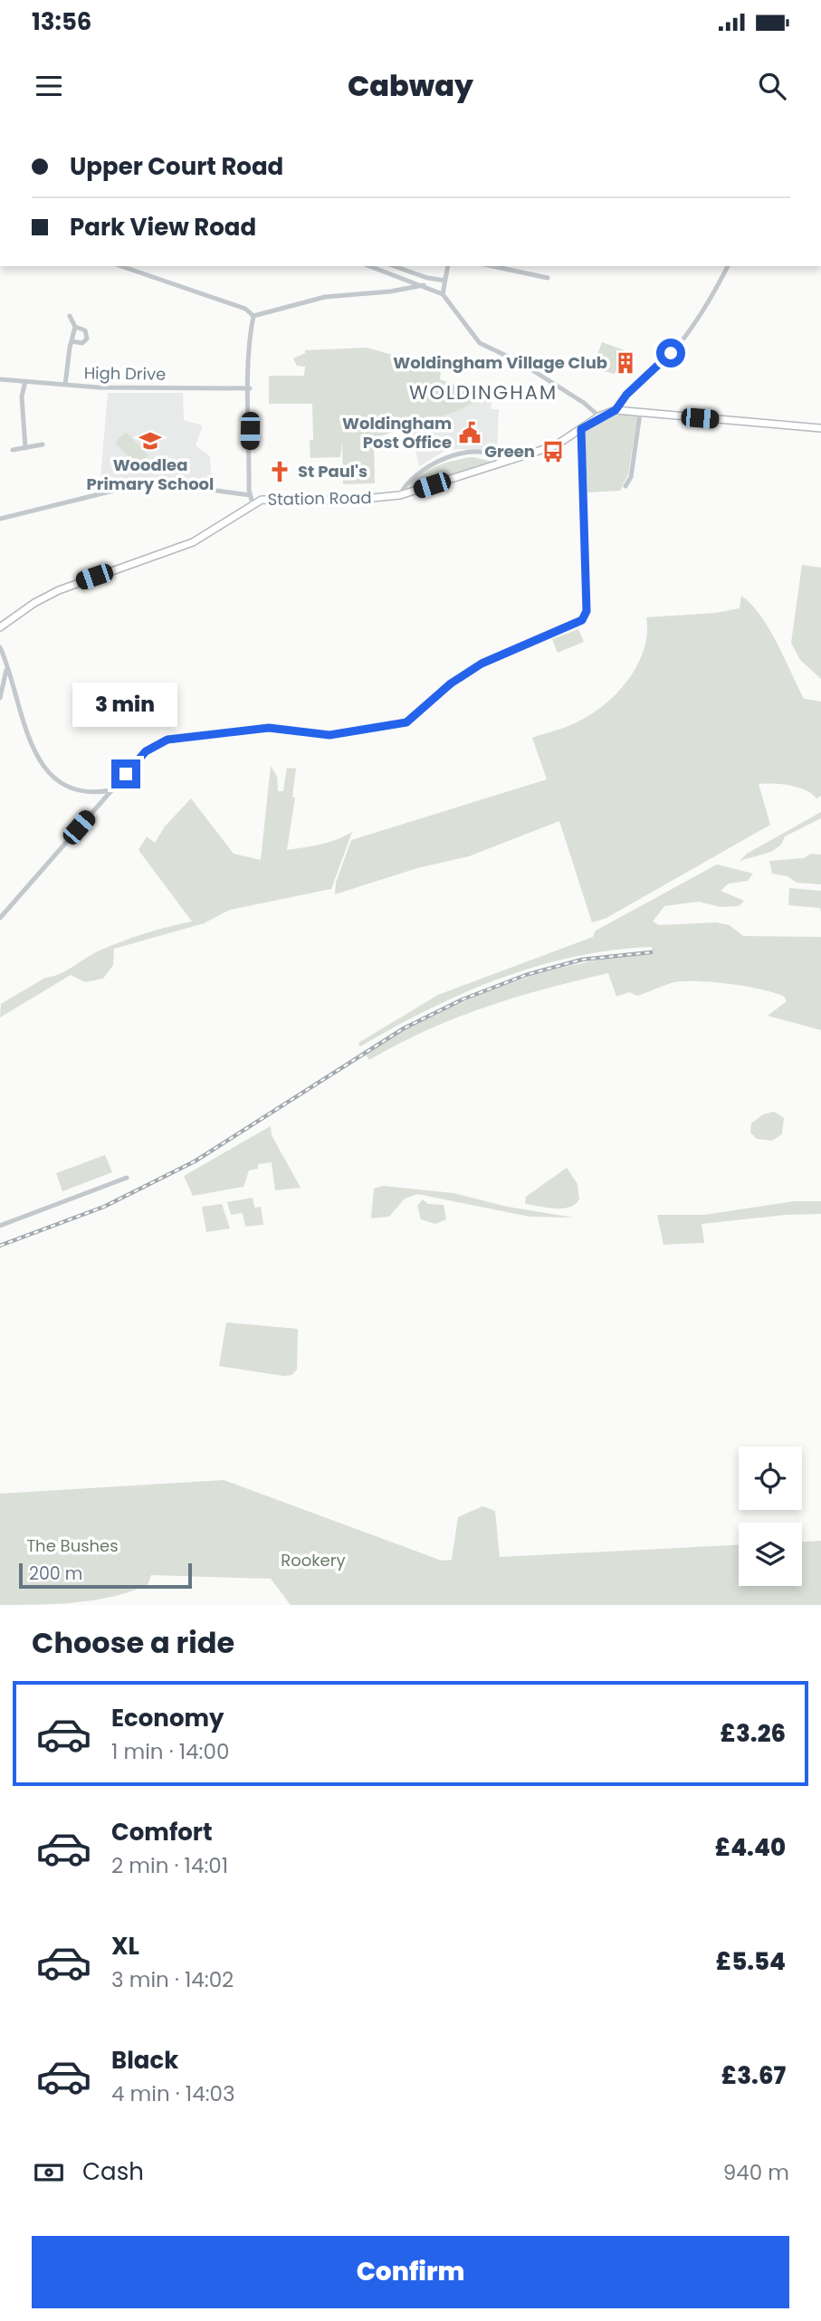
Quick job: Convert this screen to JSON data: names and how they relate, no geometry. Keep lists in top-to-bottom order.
{
  "streets": {
    "street": ["High Drive", "Station Road"]
  },
  "districts": ["WOLDINGHAM"],
  "parks": ["The Bushes", "Rookery"],
  "places": {
    "building": ["Woldingham Village Club"],
    "public building": ["Woldingham Post Office"],
    "school or university": ["Woodlea Primary School"],
    "bus stop": ["Green"],
    "church": ["St Paul's"]
  },
  "scale_bar": "200 m",
  "page": {
    "status": "13:56",
    "header": "Cabway",
    "banner": ["Upper Court Road", "Park View Road"],
    "bubble": "3 min",
    "scale": "200 m",
    "heading": "Choose a ride",
    "list": [
      {
        "name": "Economy",
        "note": "1 min · 14:00",
        "value": "£3.26"
      },
      {
        "name": "Comfort",
        "note": "2 min · 14:01",
        "value": "£4.40"
      },
      {
        "name": "XL",
        "note": "3 min · 14:02",
        "value": "£5.54"
      },
      {
        "name": "Black",
        "note": "4 min · 14:03",
        "value": "£3.67"
      }
    ],
    "pay": ["Cash", "940 m"],
    "buttons": "Confirm"
  }
}
